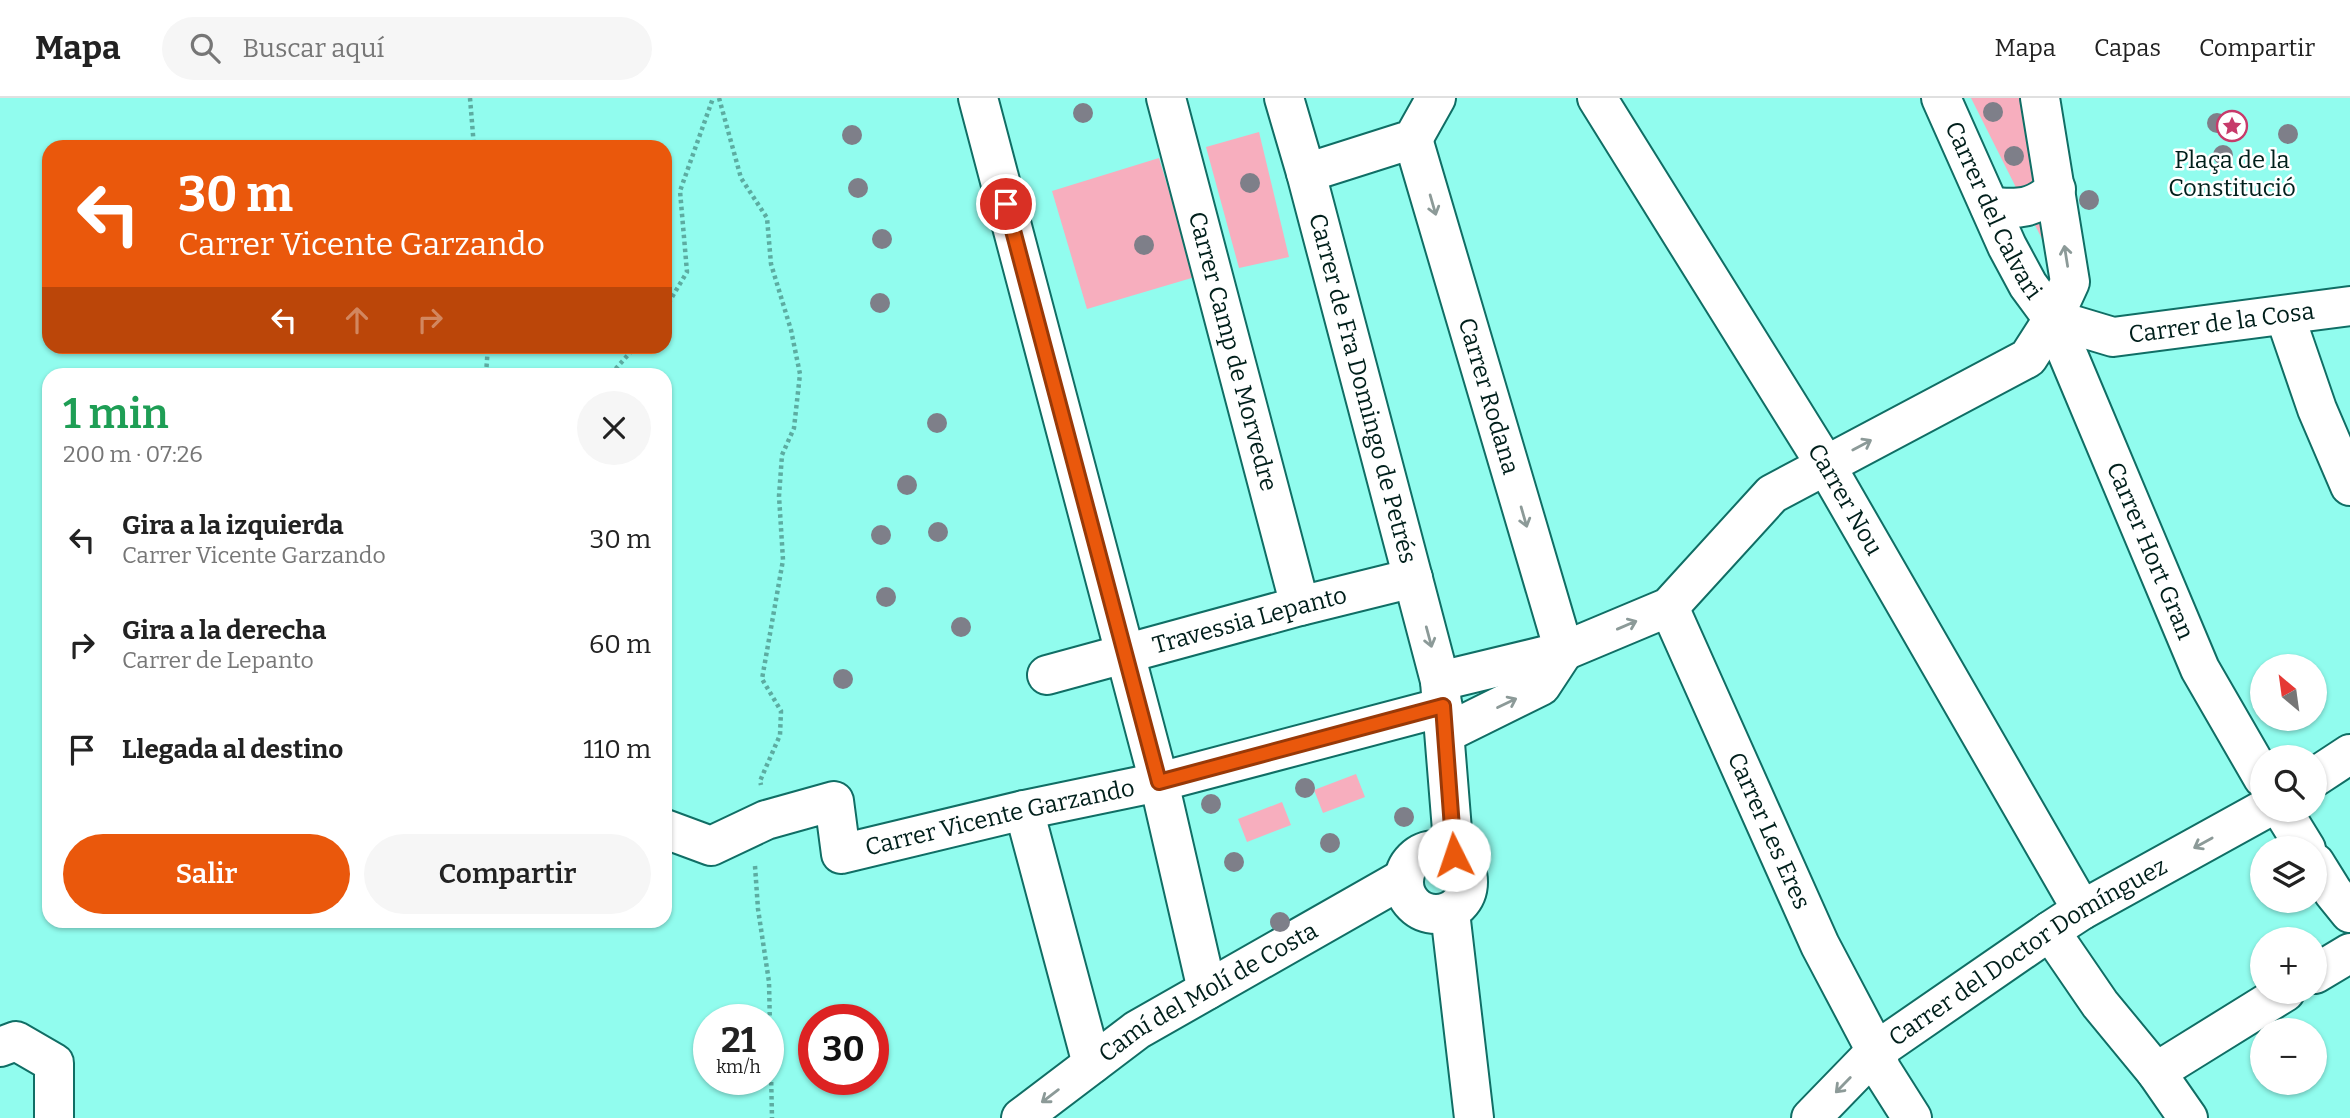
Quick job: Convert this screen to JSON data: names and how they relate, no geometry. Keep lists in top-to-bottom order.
{
  "streets": {
    "street": [
      "Carrer del Calvari",
      "Carrer de la Cosa",
      "Carrer Camp de Morvedre",
      "Carrer de Fra Domingo de Petrés",
      "Carrer Rodana",
      "Carrer Nou",
      "Carrer Hort Gran",
      "Travessia Lepanto",
      "Carrer Vicente Garzando",
      "Carrer Les Eres",
      "Carrer del Doctor Domínguez",
      "Camí del Molí de Costa"
    ]
  },
  "crossings": [
    ["Carrer del Calvari", "Carrer de la Cosa"],
    ["Carrer del Calvari", "Carrer Hort Gran"],
    ["Carrer de la Cosa", "Carrer Hort Gran"],
    ["Carrer Camp de Morvedre", "Travessia Lepanto"],
    ["Carrer de Fra Domingo de Petrés", "Travessia Lepanto"],
    ["Carrer de Fra Domingo de Petrés", "Carrer Vicente Garzando"],
    ["Carrer de Fra Domingo de Petrés", "Camí del Molí de Costa"],
    ["Carrer Nou", "Carrer del Doctor Domínguez"],
    ["Carrer Les Eres", "Carrer del Doctor Domínguez"]
  ],
  "one_way": ["Carrer Rodana"],
  "places": {
    "place": ["Plaça de la Constitució"]
  },
  "north": "top left",
  "page": {
    "header": "Mapa",
    "search": "Buscar aquí",
    "nav": ["Mapa", "Capas", "Compartir"],
    "turn": ["30 m", "Carrer Vicente Garzando"],
    "heading": ["1 min", "200 m · 07:26"],
    "list": [
      {
        "name": "Gira a la izquierda",
        "note": "Carrer Vicente Garzando",
        "value": "30 m"
      },
      {
        "name": "Gira a la derecha",
        "note": "Carrer de Lepanto",
        "value": "60 m"
      },
      {
        "name": "Llegada al destino",
        "value": "110 m"
      }
    ],
    "map_buttons": ["+", "−"],
    "buttons": ["Salir", "Compartir"],
    "speed": "21 km/h",
    "limit": "30"
  }
}
